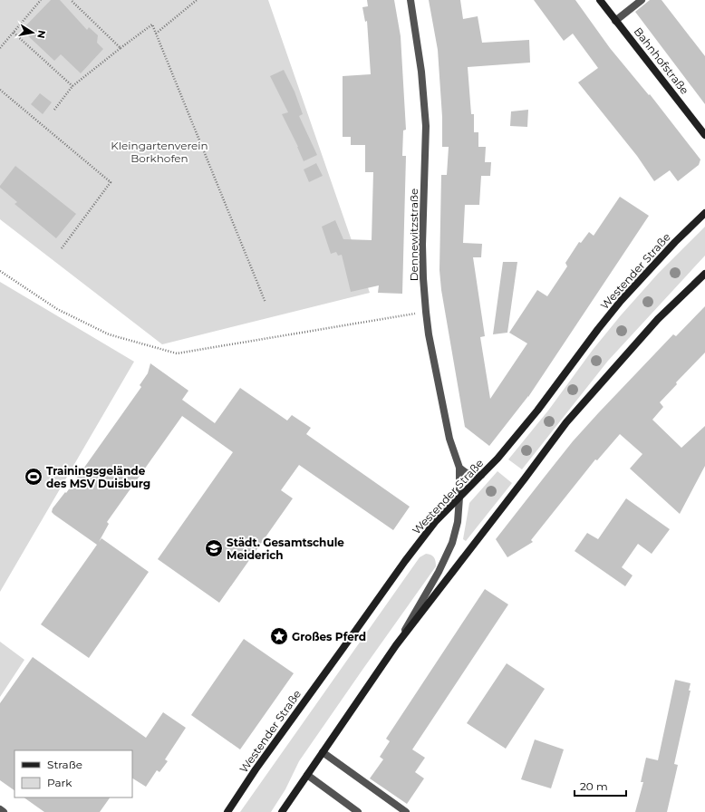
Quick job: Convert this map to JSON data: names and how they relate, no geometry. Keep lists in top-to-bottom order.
{
  "streets": {
    "main road": ["Bahnhofstraße", "Westender Straße"],
    "street": ["Dennewitzstraße"]
  },
  "crossings": [
    ["Dennewitzstraße", "Westender Straße"]
  ],
  "parks": ["Kleingartenverein Borkhofen"],
  "places": {
    "sports": ["Trainingsgelände des MSV Duisburg"],
    "school or university": ["Städt. Gesamtschule Meiderich"],
    "place": ["Großes Pferd"]
  },
  "legend": ["Straße", "Park"],
  "scale_bar": "20 m",
  "north": "right"
}
